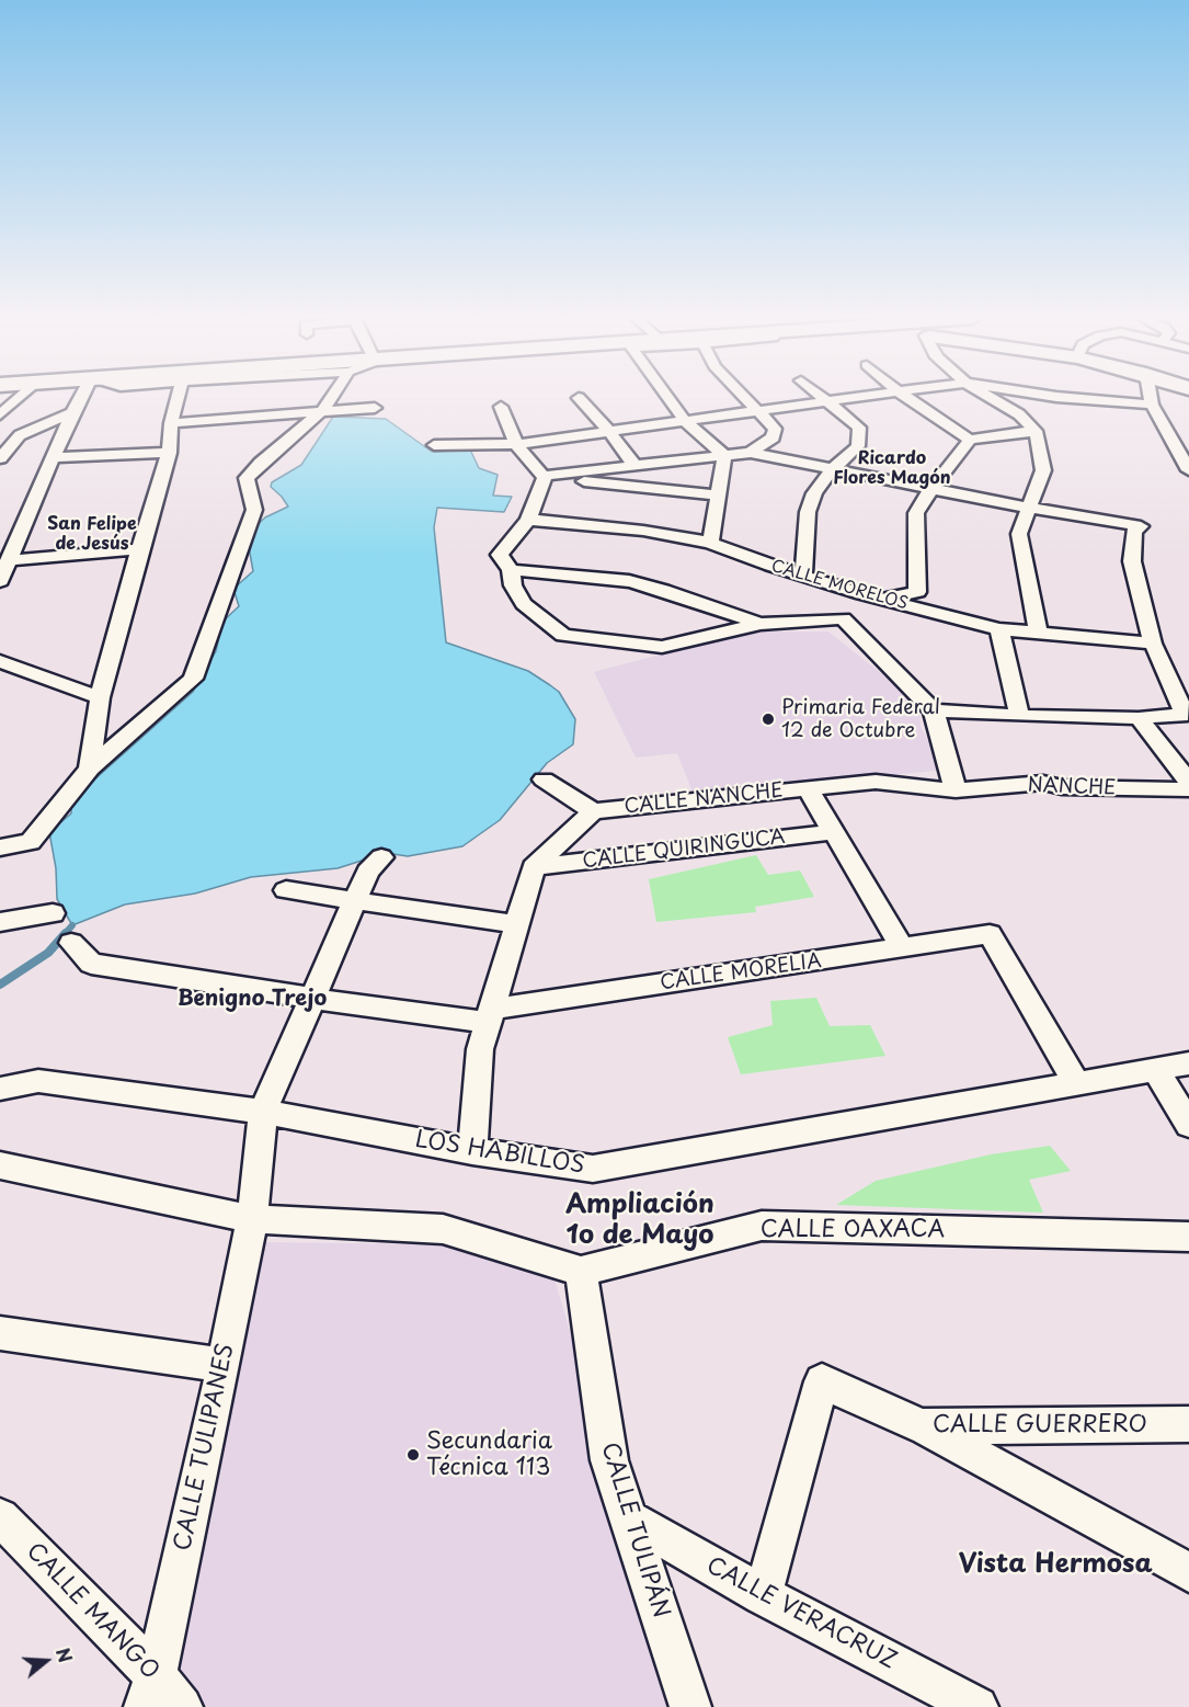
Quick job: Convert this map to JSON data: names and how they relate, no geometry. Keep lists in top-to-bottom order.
{
  "streets": {
    "street": [
      "CALLE MORELOS",
      "NANCHE",
      "CALLE NANCHE",
      "CALLE QUIRINGUCA",
      "CALLE MORELIA",
      "LOS HABILLOS",
      "CALLE OAXACA",
      "CALLE GUERRERO",
      "CALLE TULIPANES",
      "CALLE TULIPÁN",
      "CALLE MANGO",
      "CALLE VERACRUZ"
    ]
  },
  "crossings": [
    ["NANCHE", "CALLE NANCHE"],
    ["CALLE MORELIA", "LOS HABILLOS"],
    ["CALLE MORELIA", "CALLE TULIPANES"],
    ["LOS HABILLOS", "CALLE TULIPANES"],
    ["CALLE OAXACA", "CALLE TULIPÁN"],
    ["CALLE GUERRERO", "CALLE VERACRUZ"],
    ["CALLE TULIPANES", "CALLE MANGO"],
    ["CALLE TULIPÁN", "CALLE VERACRUZ"]
  ],
  "districts": [
    "Ricardo Flores Magón",
    "San Felipe de Jesús",
    "Benigno Trejo",
    "Ampliación 1o de Mayo",
    "Vista Hermosa"
  ],
  "places": ["Primaria Federal 12 de Octubre", "Secundaria Técnica 113"],
  "north": "right"
}
